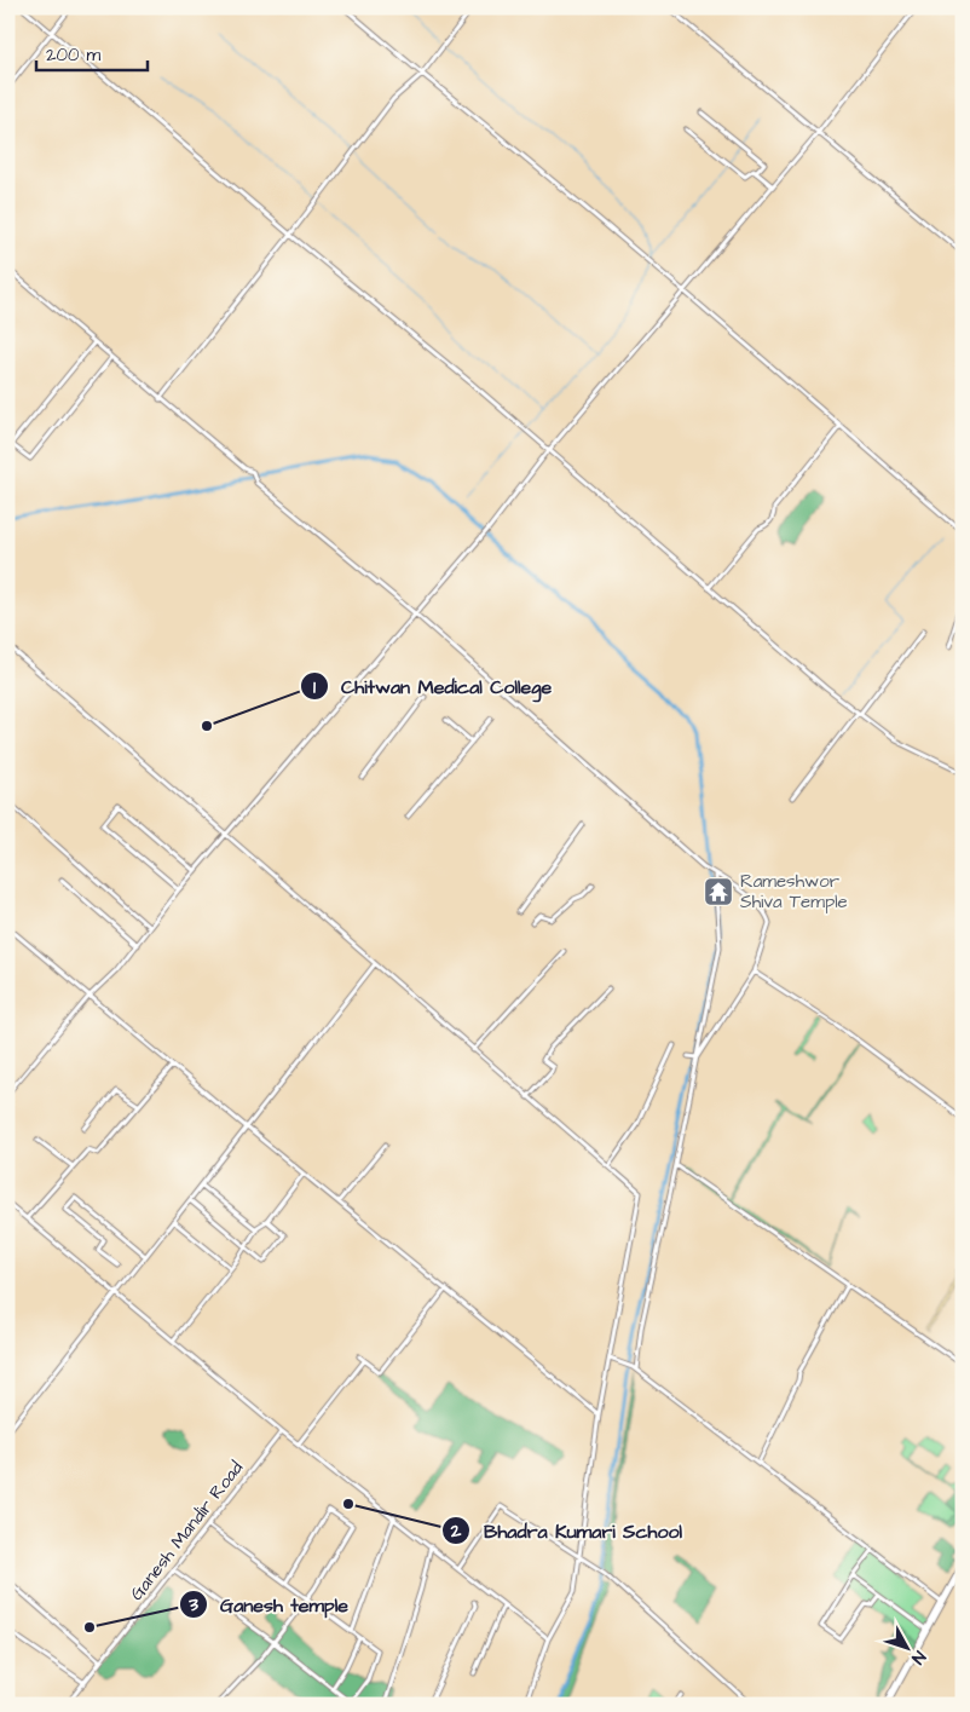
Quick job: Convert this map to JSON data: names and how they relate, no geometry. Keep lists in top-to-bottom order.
{
  "streets": {
    "street": ["Ganesh Mandir Road"]
  },
  "places": {
    "other": ["Chitwan Medical College", "Bhadra Kumari School", "Ganesh temple"],
    "temple": ["Rameshwor Shiva Temple"]
  },
  "scale_bar": "200 m",
  "north": "bottom right"
}
